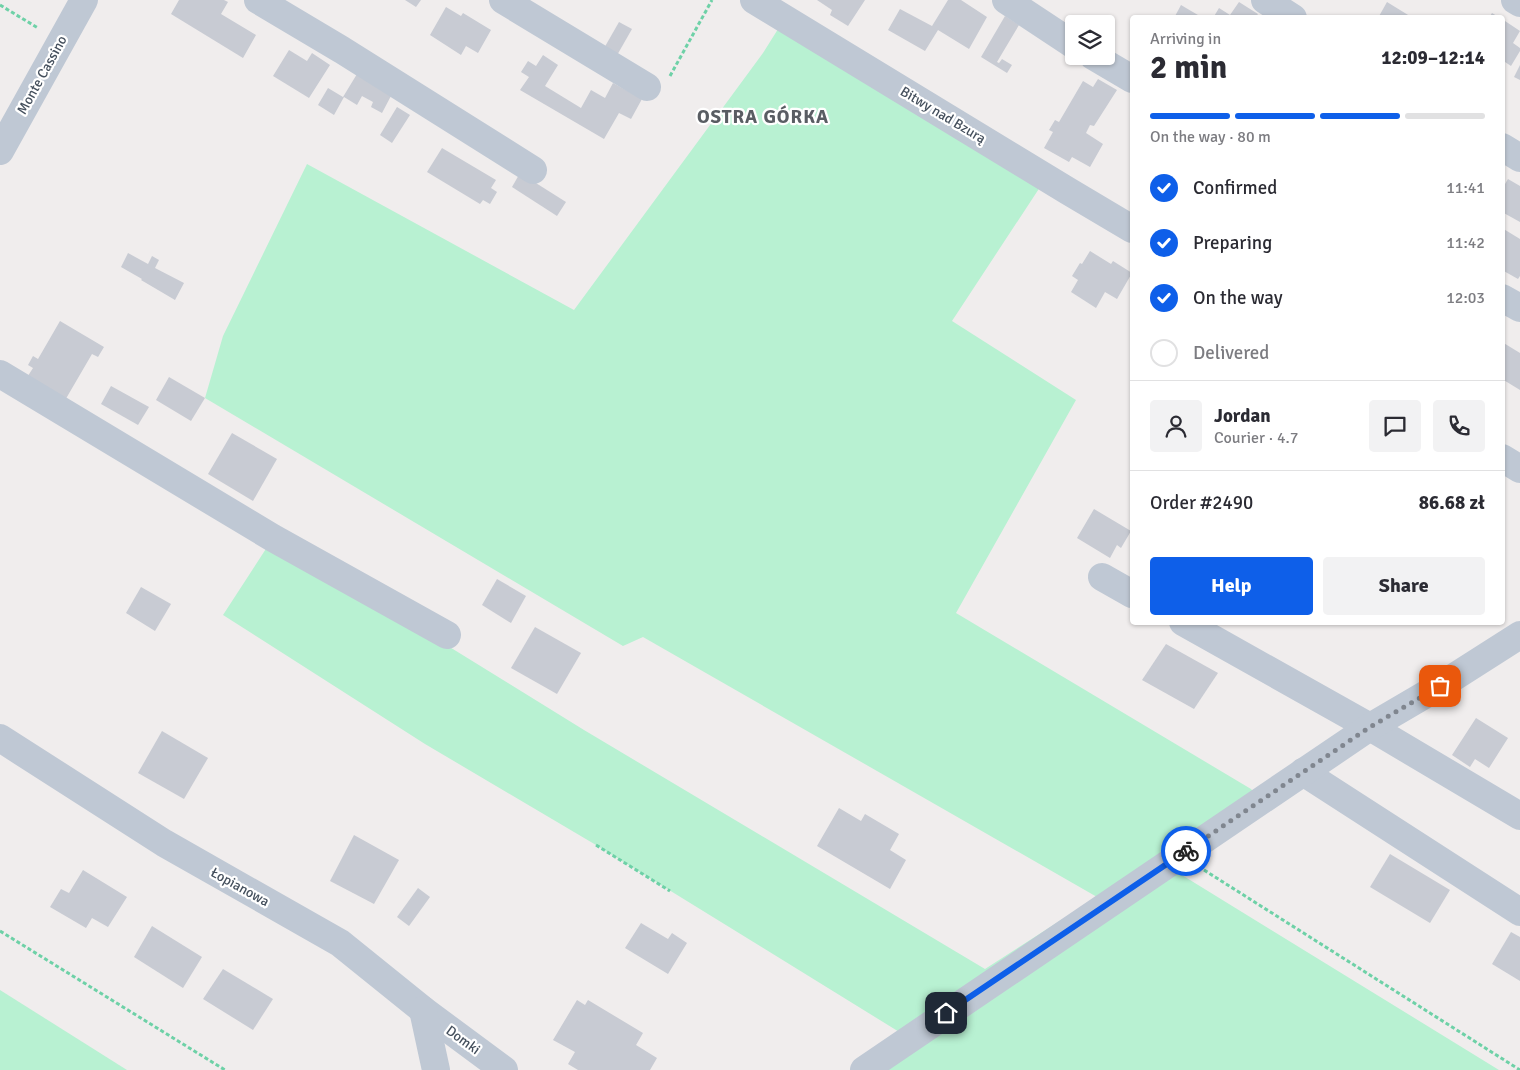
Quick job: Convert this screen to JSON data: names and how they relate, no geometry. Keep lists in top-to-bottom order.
{
  "streets": {
    "street": [
      "Monte Cassino",
      "Bitwy nad Bzurą",
      "Łopianowa",
      "Domki"
    ]
  },
  "crossings": [
    ["Łopianowa", "Domki"]
  ],
  "districts": ["OSTRA GÓRKA"],
  "page": {
    "heading": ["2 min", "Arriving in", "12:09–12:14"],
    "panel": [
      "Jordan",
      "Courier · 4.7",
      "Order #2490",
      "86.68 zł"
    ],
    "bar": "On the way · 80 m",
    "list": [
      ["Confirmed", "11:41"],
      ["Preparing", "11:42"],
      ["On the way", "12:03"],
      "Delivered"
    ],
    "buttons": ["Help", "Share"]
  }
}
